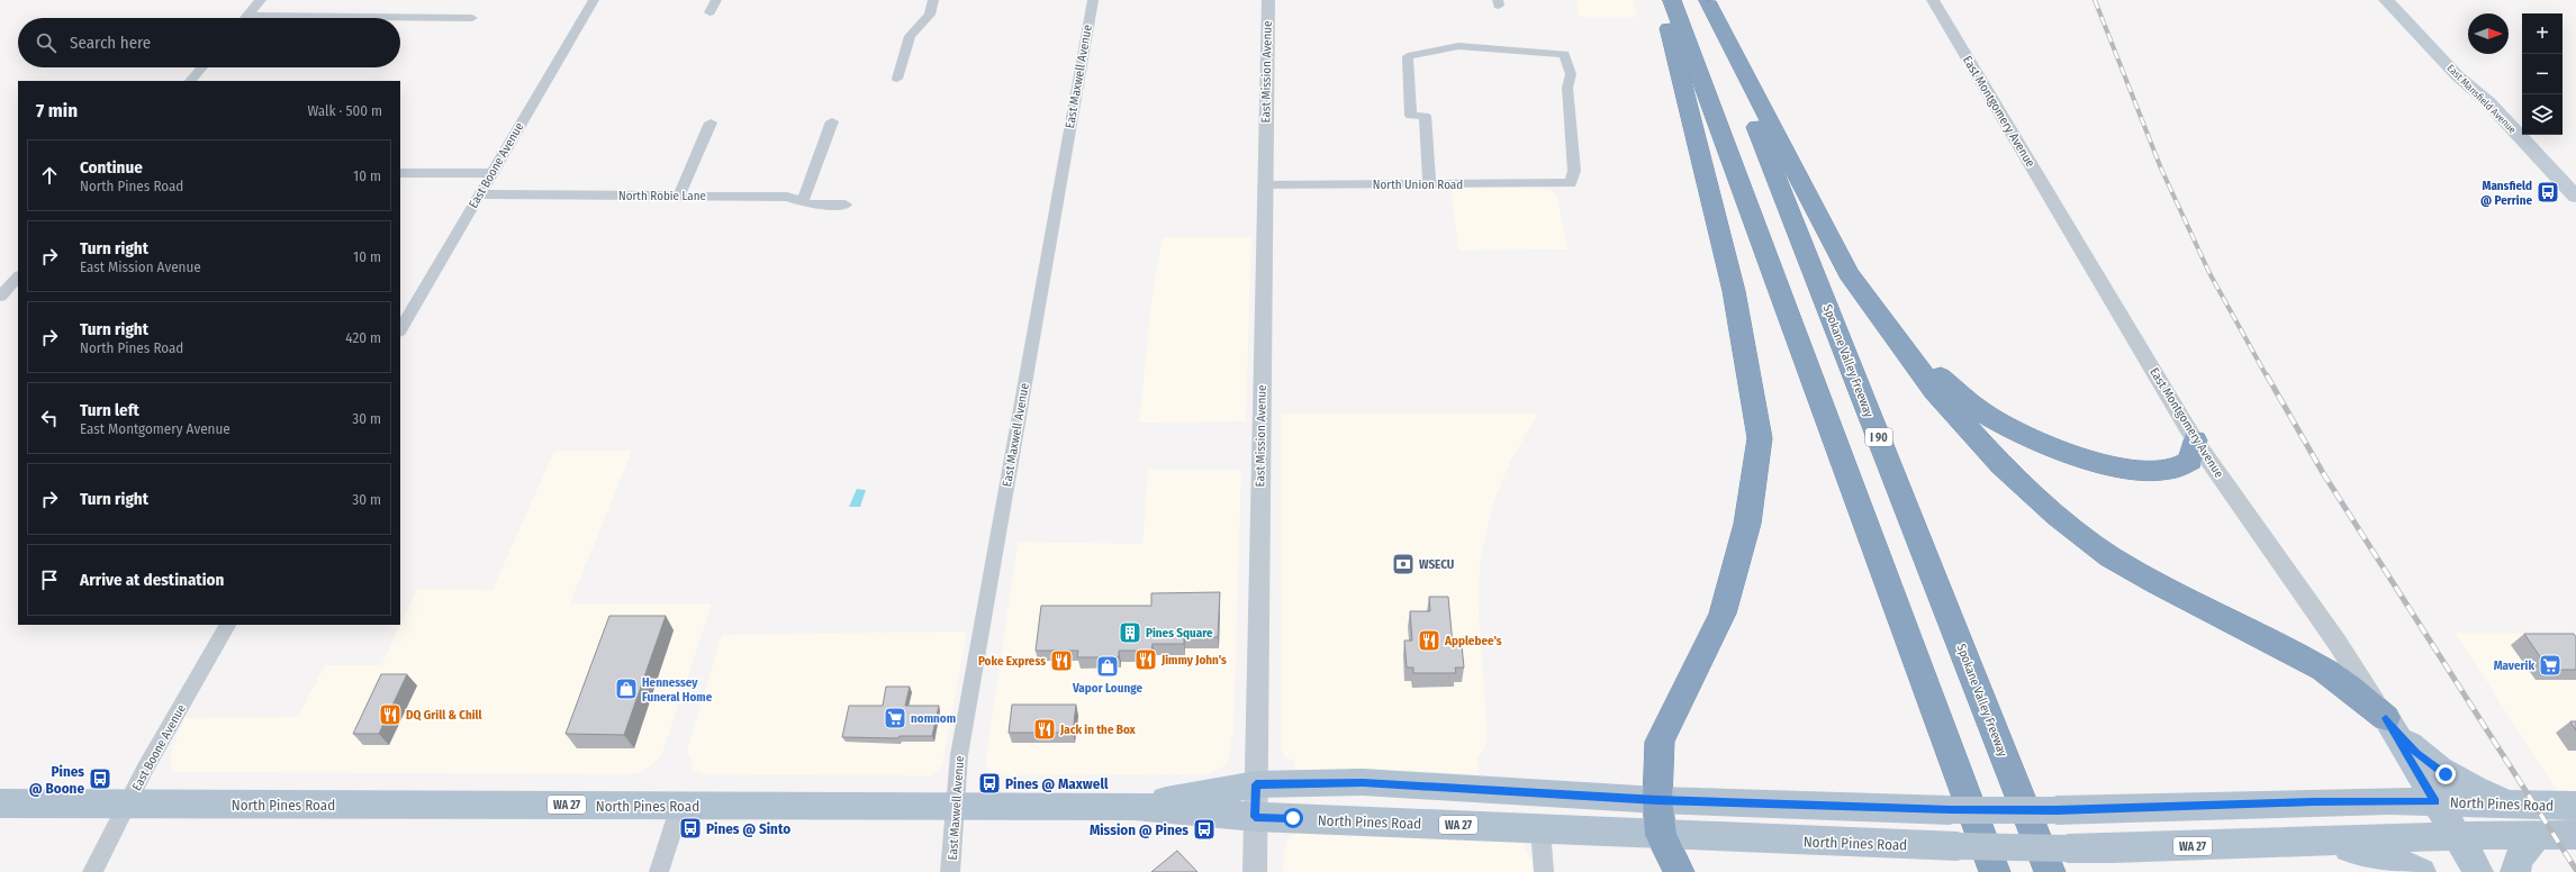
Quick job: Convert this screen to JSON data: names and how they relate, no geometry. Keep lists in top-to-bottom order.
{
  "streets": {
    "highway": ["Spokane Valley Freeway", "I 90"],
    "main road": [
      "East Mansfield Avenue",
      "East Montgomery Avenue",
      "North Pines Road",
      "WA 27"
    ],
    "street": [
      "East Mission Avenue",
      "East Maxwell Avenue",
      "East Boone Avenue",
      "North Union Road",
      "North Robie Lane"
    ]
  },
  "crossings": [
    ["East Mission Avenue", "North Union Road"],
    ["East Mission Avenue", "North Pines Road"],
    ["East Maxwell Avenue", "North Pines Road"],
    ["East Montgomery Avenue", "North Pines Road"],
    ["East Boone Avenue", "North Robie Lane"],
    ["East Boone Avenue", "North Pines Road"]
  ],
  "places": {
    "bus stop": [
      "Mansfield @ Perrine",
      "Pines @ Boone",
      "Pines @ Maxwell",
      "Pines @ Sinto",
      "Mission @ Pines"
    ],
    "bank": ["WSECU"],
    "building": ["Pines Square"],
    "restaurant": [
      "Applebee's",
      "Jimmy John's",
      "Poke Express",
      "DQ Grill & Chill",
      "Jack in the Box"
    ],
    "supermarket": ["Maverik", "nomnom"],
    "shop": ["Vapor Lounge", "Hennessey Funeral Home"]
  },
  "north": "right",
  "page": {
    "map_buttons": ["+", "−"],
    "search": "Search here",
    "heading": ["7 min", "Walk · 500 m"],
    "list": [
      ["Continue", "North Pines Road", "10 m"],
      ["Turn right", "East Mission Avenue", "10 m"],
      ["Turn right", "North Pines Road", "420 m"],
      ["Turn left", "East Montgomery Avenue", "30 m"],
      ["Turn right", "30 m"],
      "Arrive at destination"
    ]
  }
}
